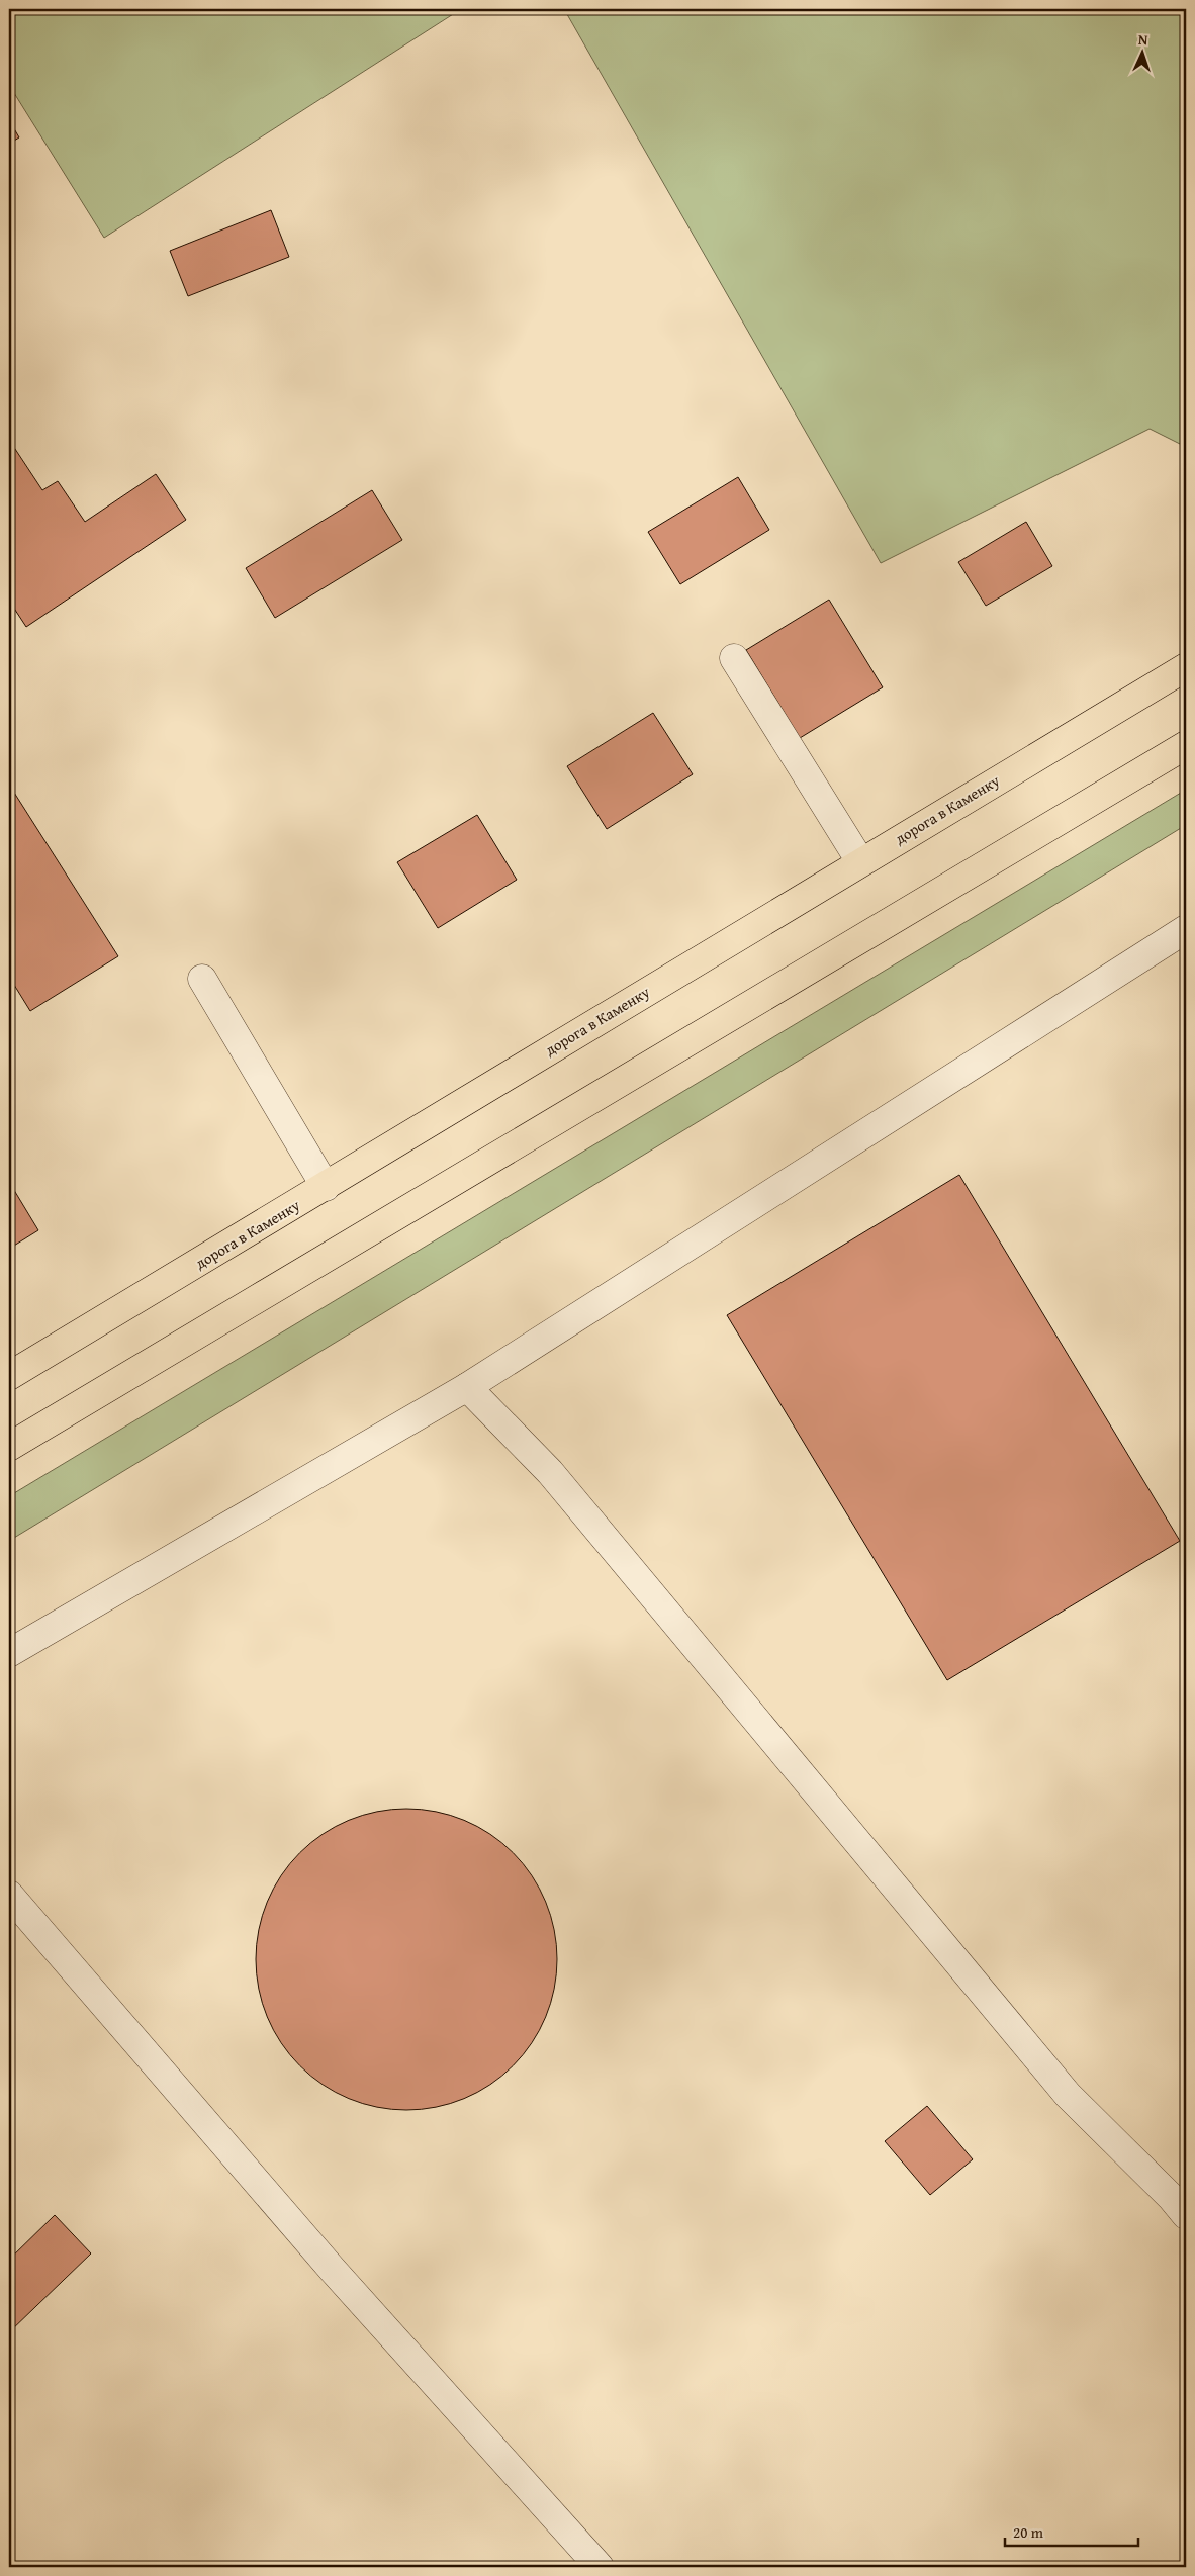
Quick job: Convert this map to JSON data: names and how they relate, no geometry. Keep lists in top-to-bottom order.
{
  "streets": {
    "main road": ["дорога в Каменку"]
  },
  "scale_bar": "20 m",
  "north": "top"
}
